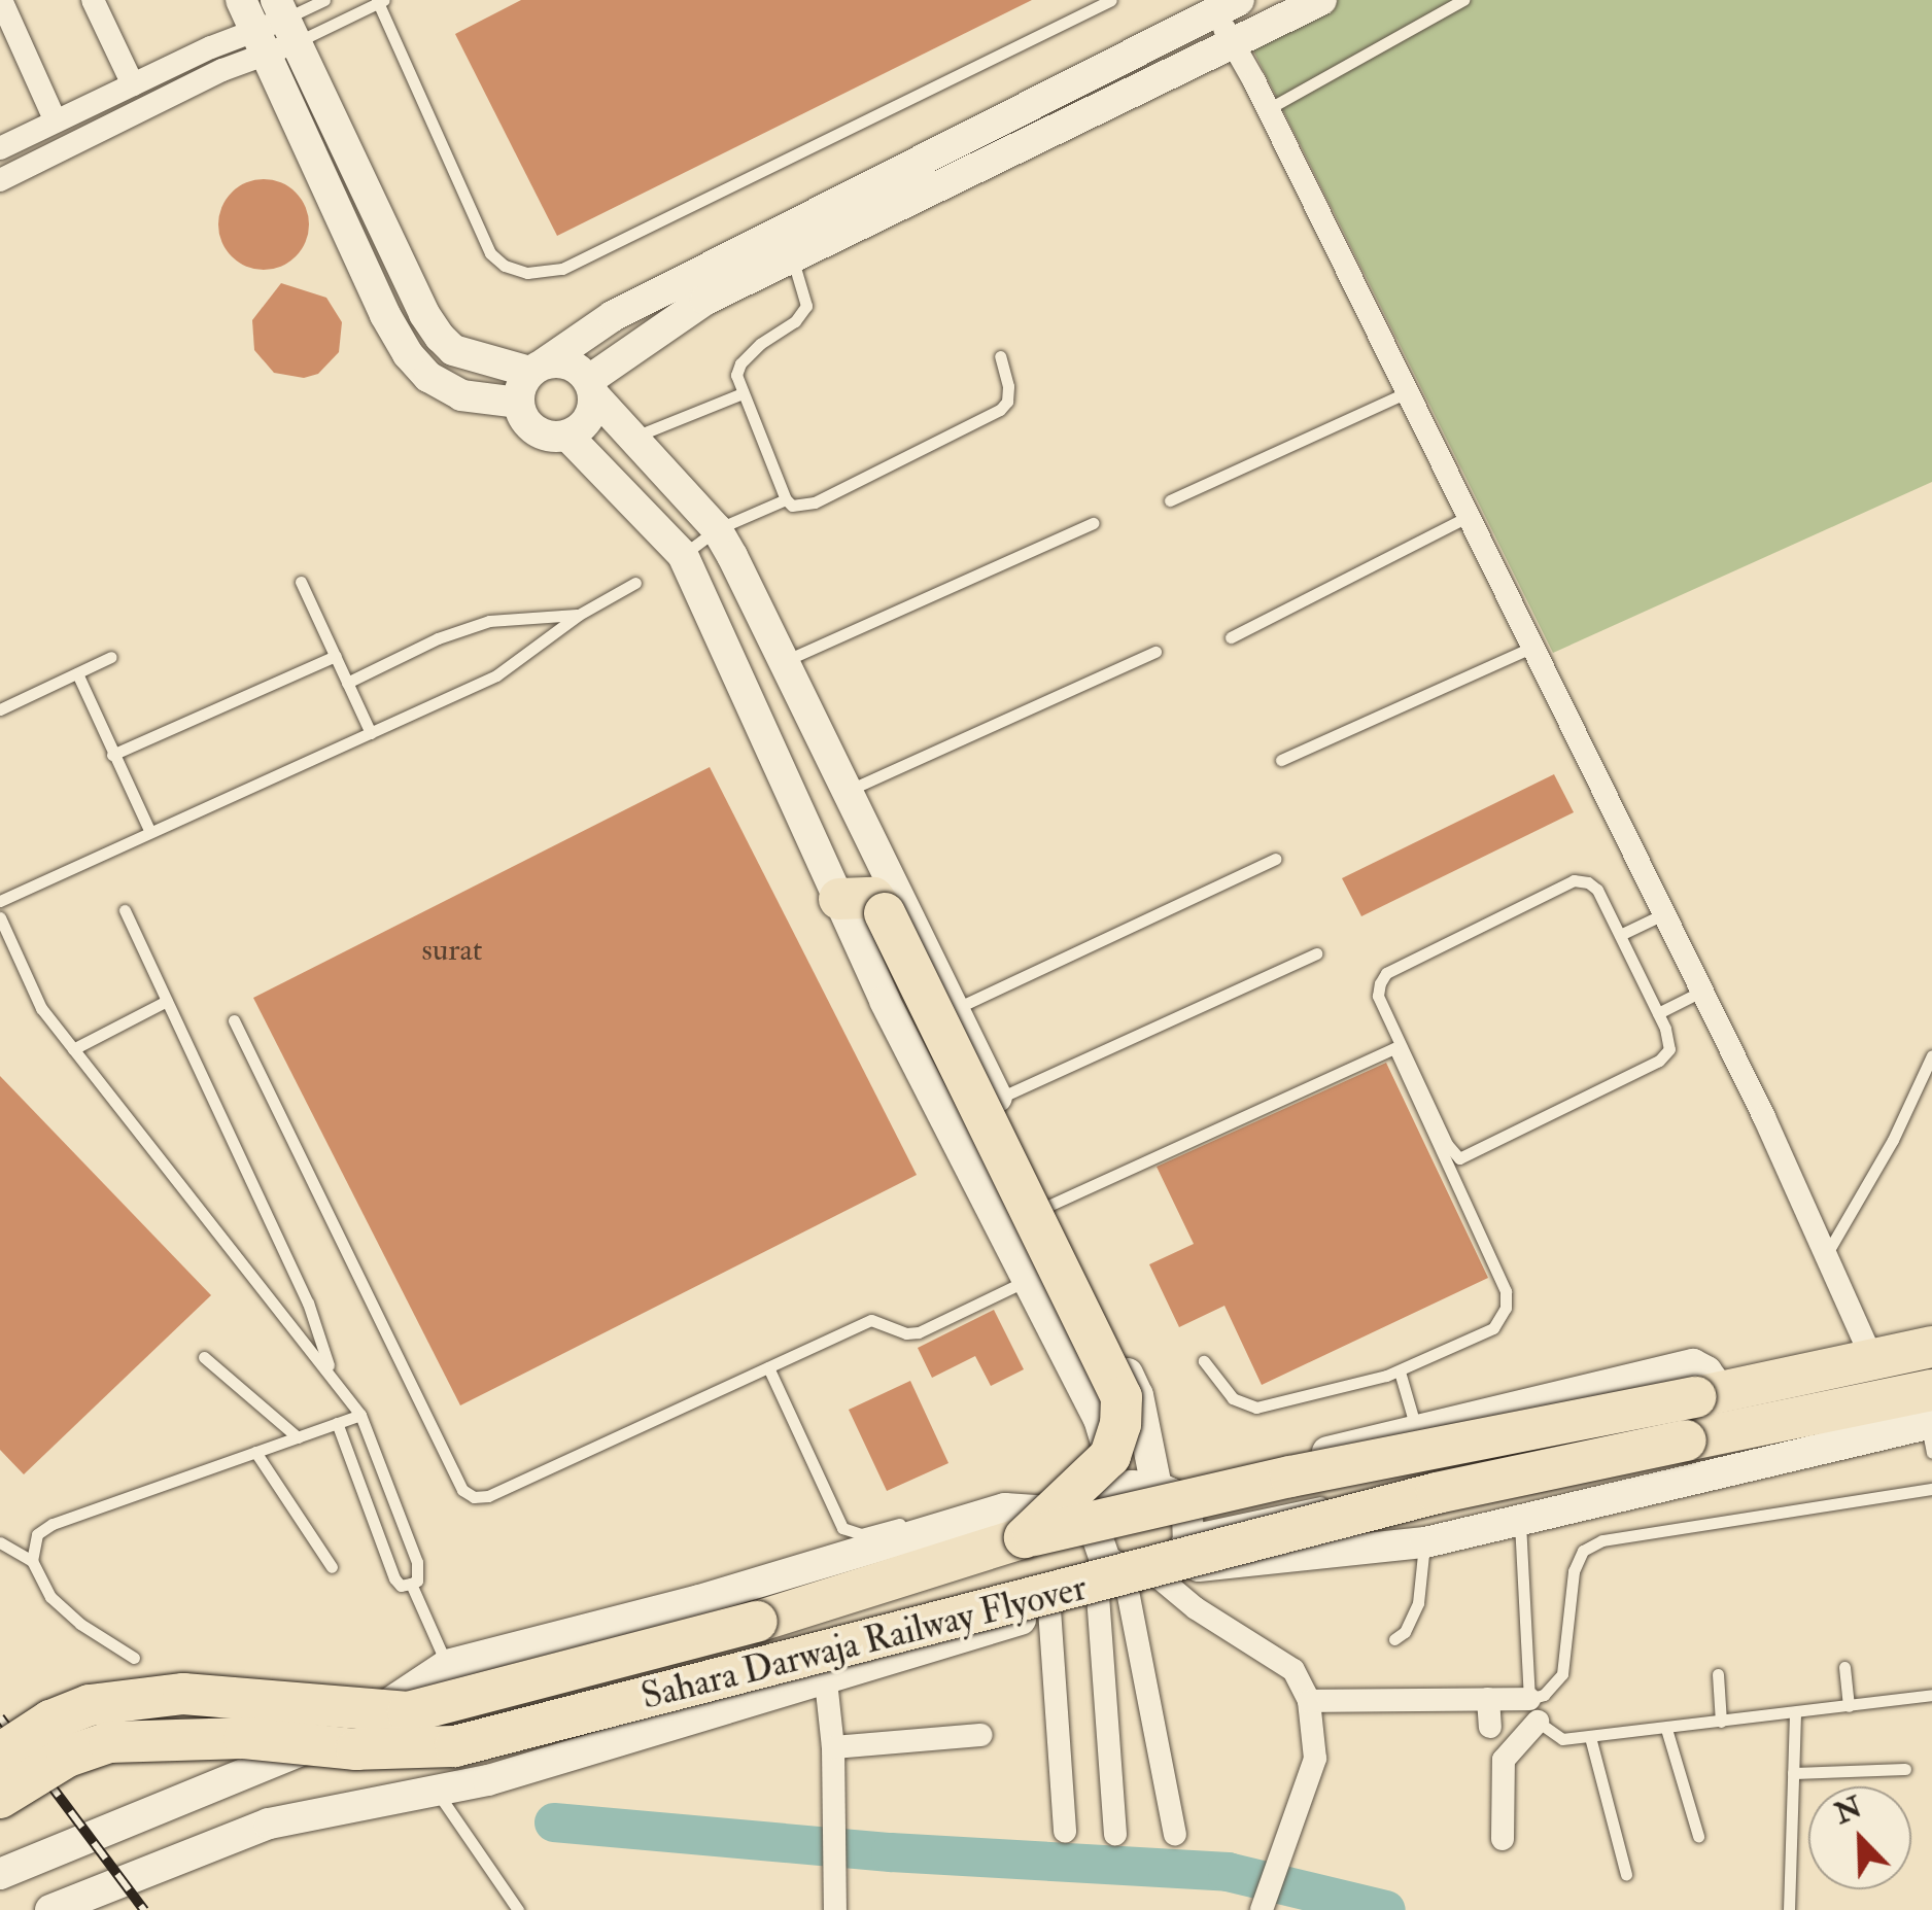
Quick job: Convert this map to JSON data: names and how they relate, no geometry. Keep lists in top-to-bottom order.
{
  "streets": {
    "highway": ["Sahara Darwaja Railway Flyover"]
  },
  "house_numbers": ["surat"],
  "north": "top left"
}
